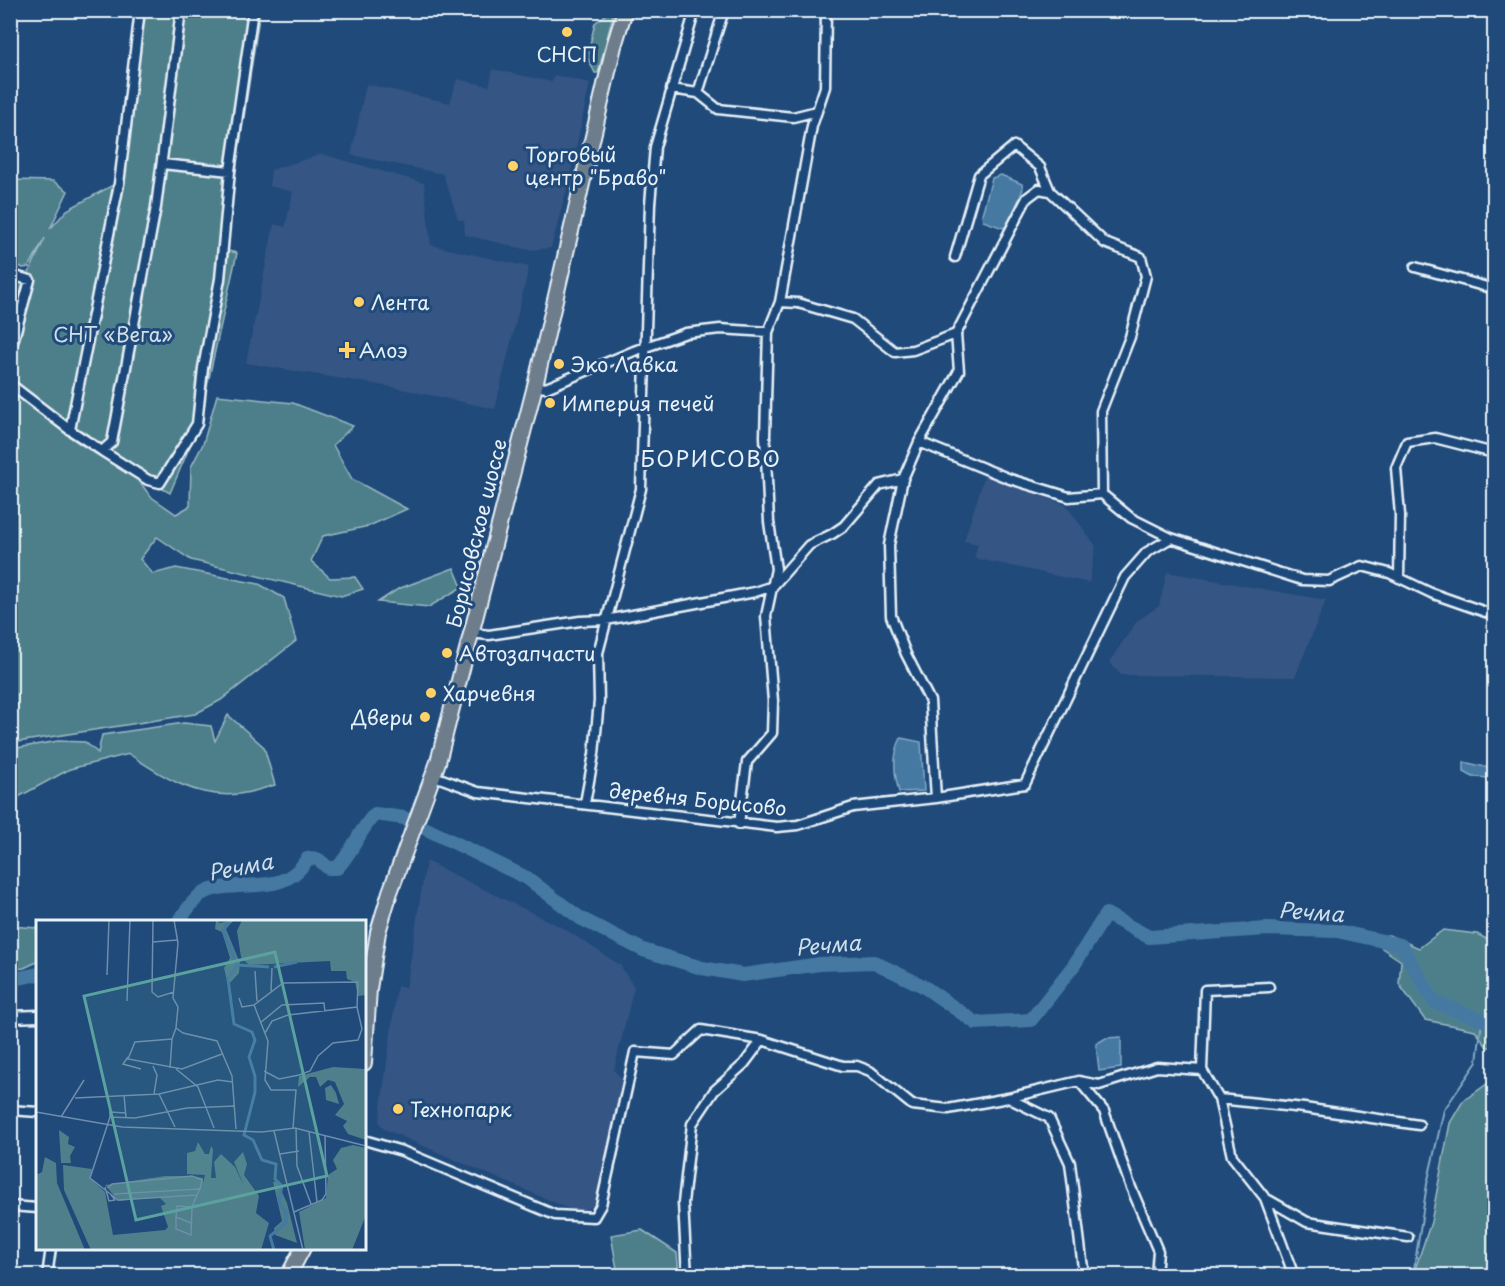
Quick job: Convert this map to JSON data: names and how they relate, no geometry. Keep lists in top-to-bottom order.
{
  "streets": {
    "main road": ["Борисовское шоссе"],
    "street": ["деревня Борисово"]
  },
  "crossings": [
    ["Борисовское шоссе", "деревня Борисово"]
  ],
  "districts": ["БОРИСОВО"],
  "water": ["Речма"],
  "parks": ["СНТ «Вега»"],
  "places": {
    "other": [
      "СНСП",
      "Торговый центр \"Браво\"",
      "Лента",
      "Эко Лавка",
      "Империя печей",
      "Автозапчасти",
      "Харчевня",
      "Двери",
      "Технопарк"
    ],
    "health": ["Алоэ"]
  }
}
